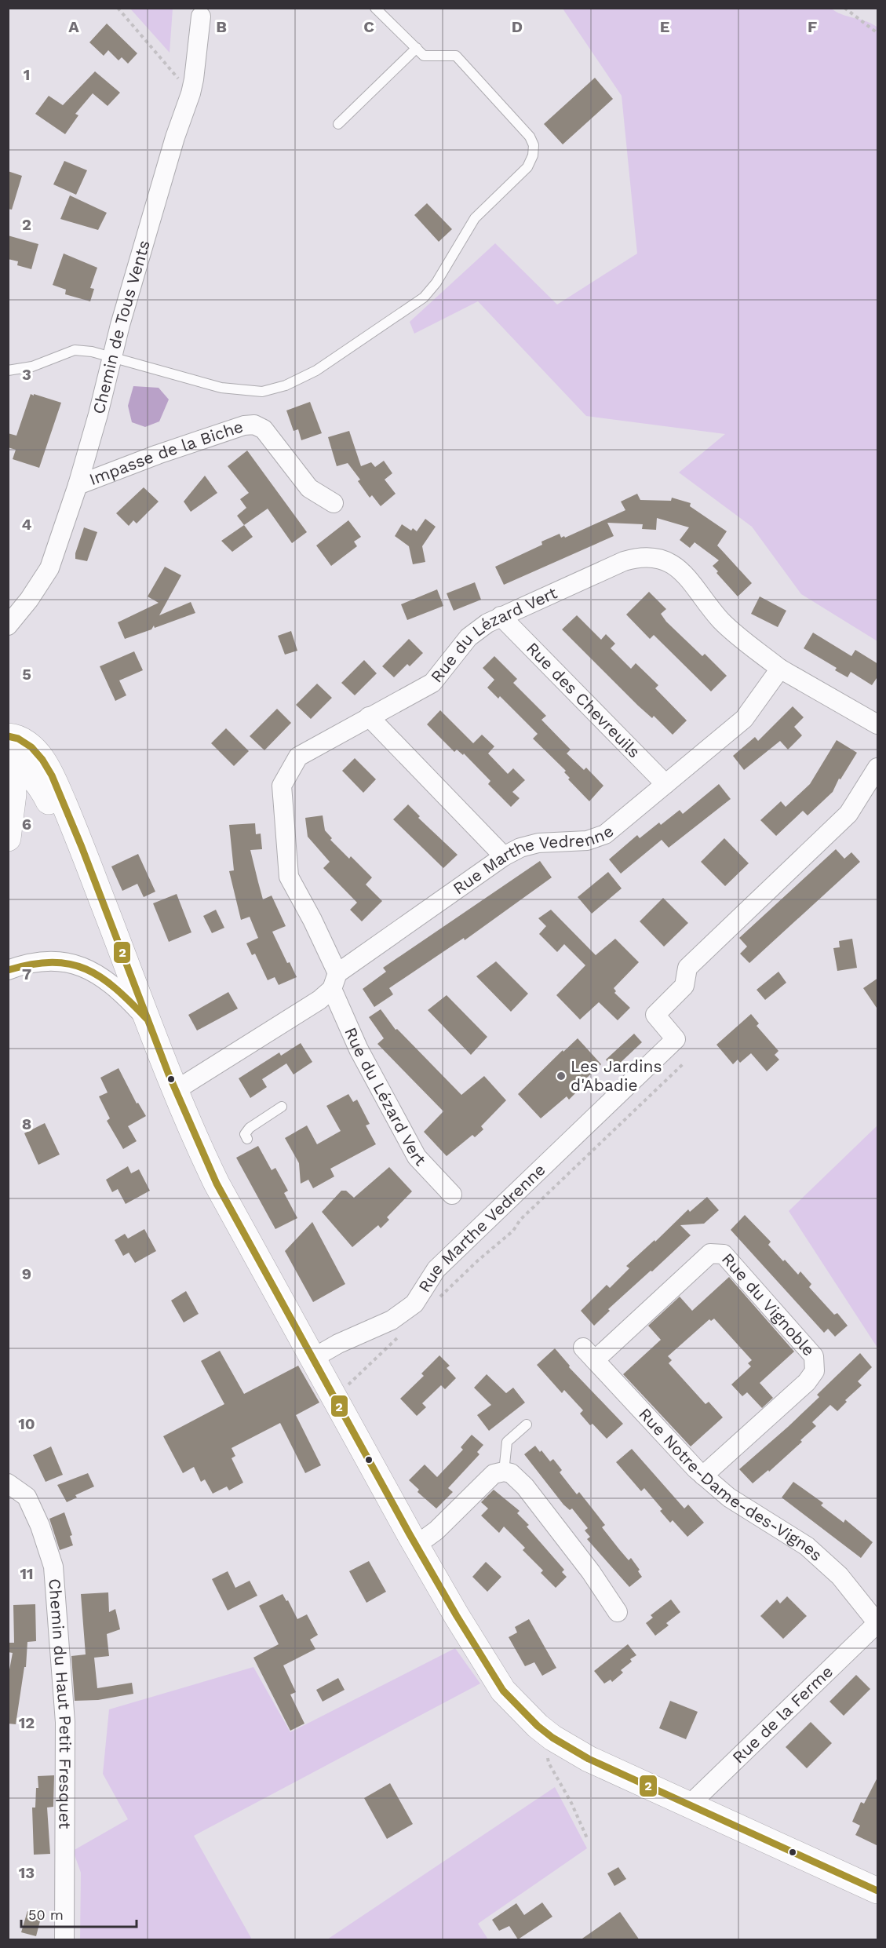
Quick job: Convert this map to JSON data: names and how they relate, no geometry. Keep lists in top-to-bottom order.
{
  "streets": {
    "street": [
      "Chemin de Tous Vents",
      "Impasse de la Biche",
      "Rue du Lézard Vert",
      "Rue des Chevreuils",
      "Rue Marthe Vedrenne",
      "Rue du Vignoble",
      "Rue Notre-Dame-des-Vignes",
      "Chemin du Haut Petit Fresquet",
      "Rue de la Ferme"
    ]
  },
  "crossings": [
    ["Chemin de Tous Vents", "Impasse de la Biche"],
    ["Rue du Lézard Vert", "Rue des Chevreuils"],
    ["Rue du Lézard Vert", "Rue Marthe Vedrenne"],
    ["Rue des Chevreuils", "Rue Marthe Vedrenne"],
    ["Rue du Vignoble", "Rue Notre-Dame-des-Vignes"],
    ["Rue Notre-Dame-des-Vignes", "Rue de la Ferme"]
  ],
  "places": ["Les Jardins d'Abadie"],
  "lines": ["transit line 2"],
  "scale_bar": "50 m",
  "grid": {
    "columns": [
      "A",
      "B",
      "C",
      "D",
      "E",
      "F"
    ],
    "rows": [
      "1",
      "2",
      "3",
      "4",
      "5",
      "6",
      "7",
      "8",
      "9",
      "10",
      "11",
      "12",
      "13"
    ]
  }
}
